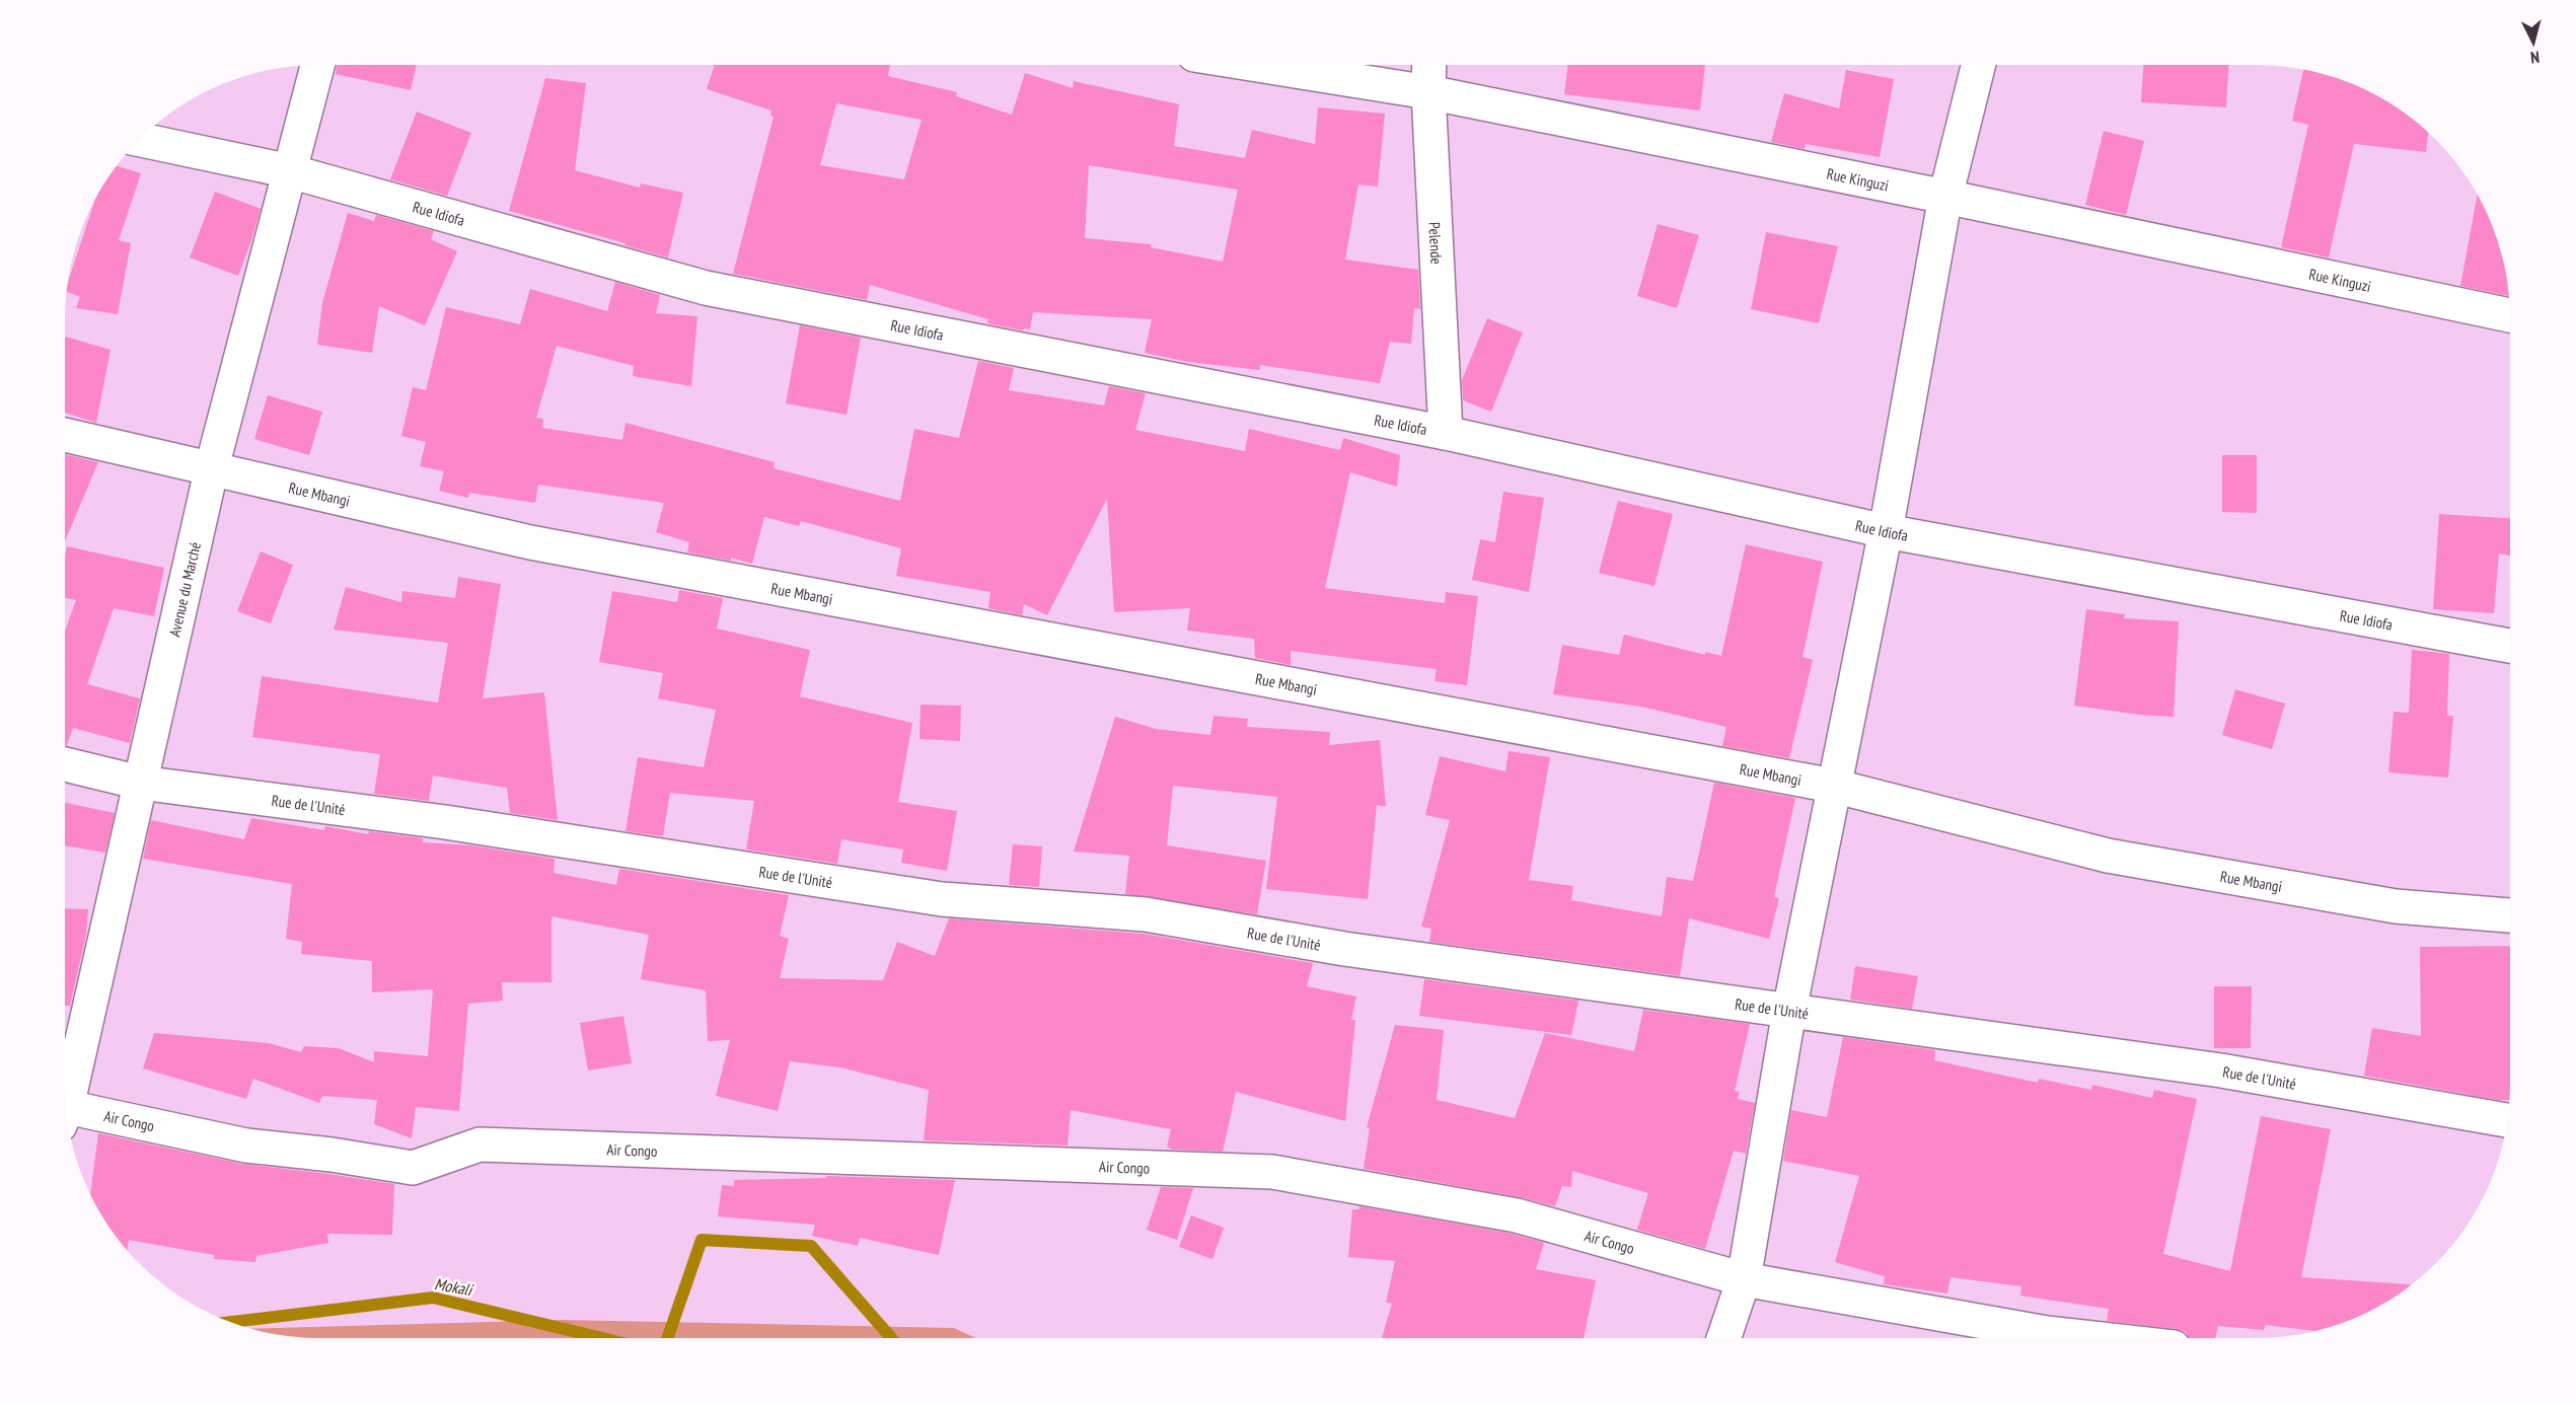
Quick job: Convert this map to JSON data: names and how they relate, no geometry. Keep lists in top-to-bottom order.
{
  "streets": {
    "street": [
      "Rue Kinguzi",
      "Rue Idiofa",
      "Pelende",
      "Rue Mbangi",
      "Avenue du Marché",
      "Rue de l'Unité",
      "Air Congo"
    ]
  },
  "crossings": [
    ["Rue Kinguzi", "Pelende"],
    ["Rue Idiofa", "Pelende"],
    ["Rue Idiofa", "Avenue du Marché"],
    ["Rue Mbangi", "Avenue du Marché"],
    ["Avenue du Marché", "Rue de l'Unité"]
  ],
  "water": ["Mokali"],
  "north": "bottom"
}
